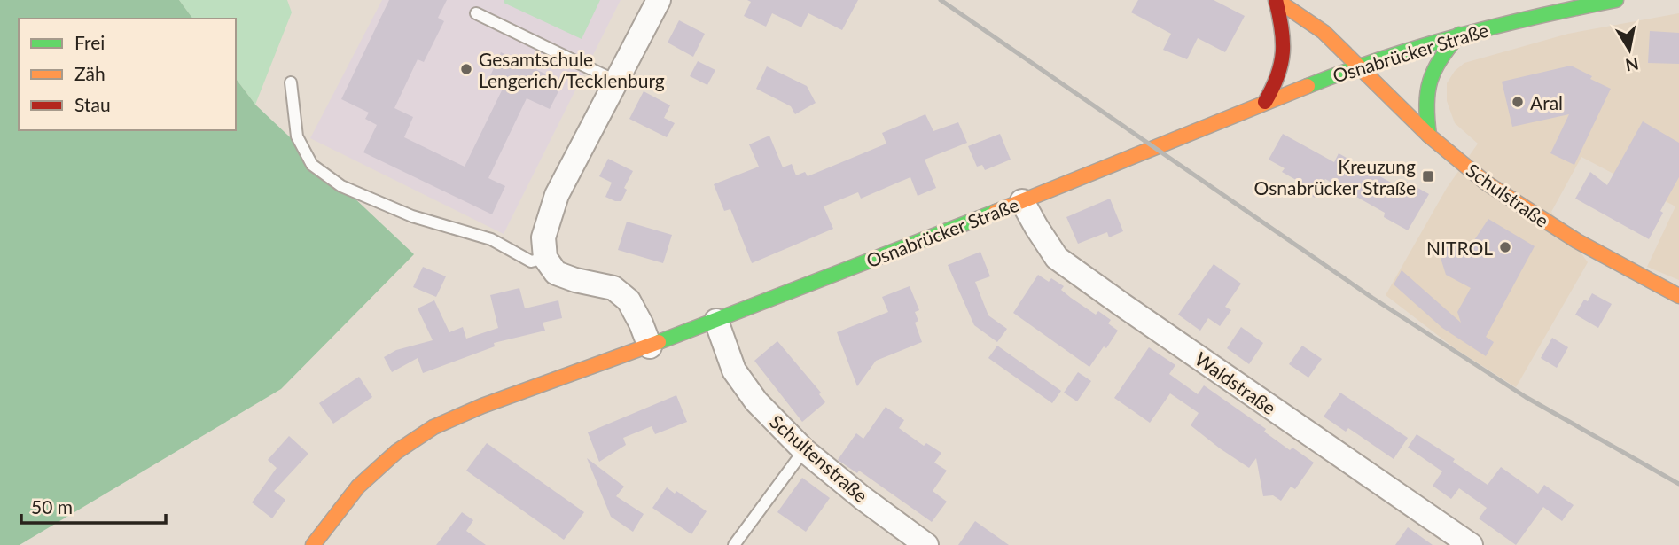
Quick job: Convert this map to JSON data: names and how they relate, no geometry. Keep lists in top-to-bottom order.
{
  "streets": {
    "main road": ["Osnabrücker Straße", "Schulstraße"],
    "street": ["Waldstraße", "Schultenstraße"]
  },
  "crossings": [
    ["Osnabrücker Straße", "Schulstraße"],
    ["Osnabrücker Straße", "Waldstraße"],
    ["Osnabrücker Straße", "Schultenstraße"]
  ],
  "places": {
    "other": ["Gesamtschule Lengerich/Tecklenburg", "Aral", "NITROL"],
    "transit": ["Kreuzung Osnabrücker Straße"]
  },
  "legend": ["Frei", "Zäh", "Stau"],
  "scale_bar": "50 m",
  "north": "bottom"
}
